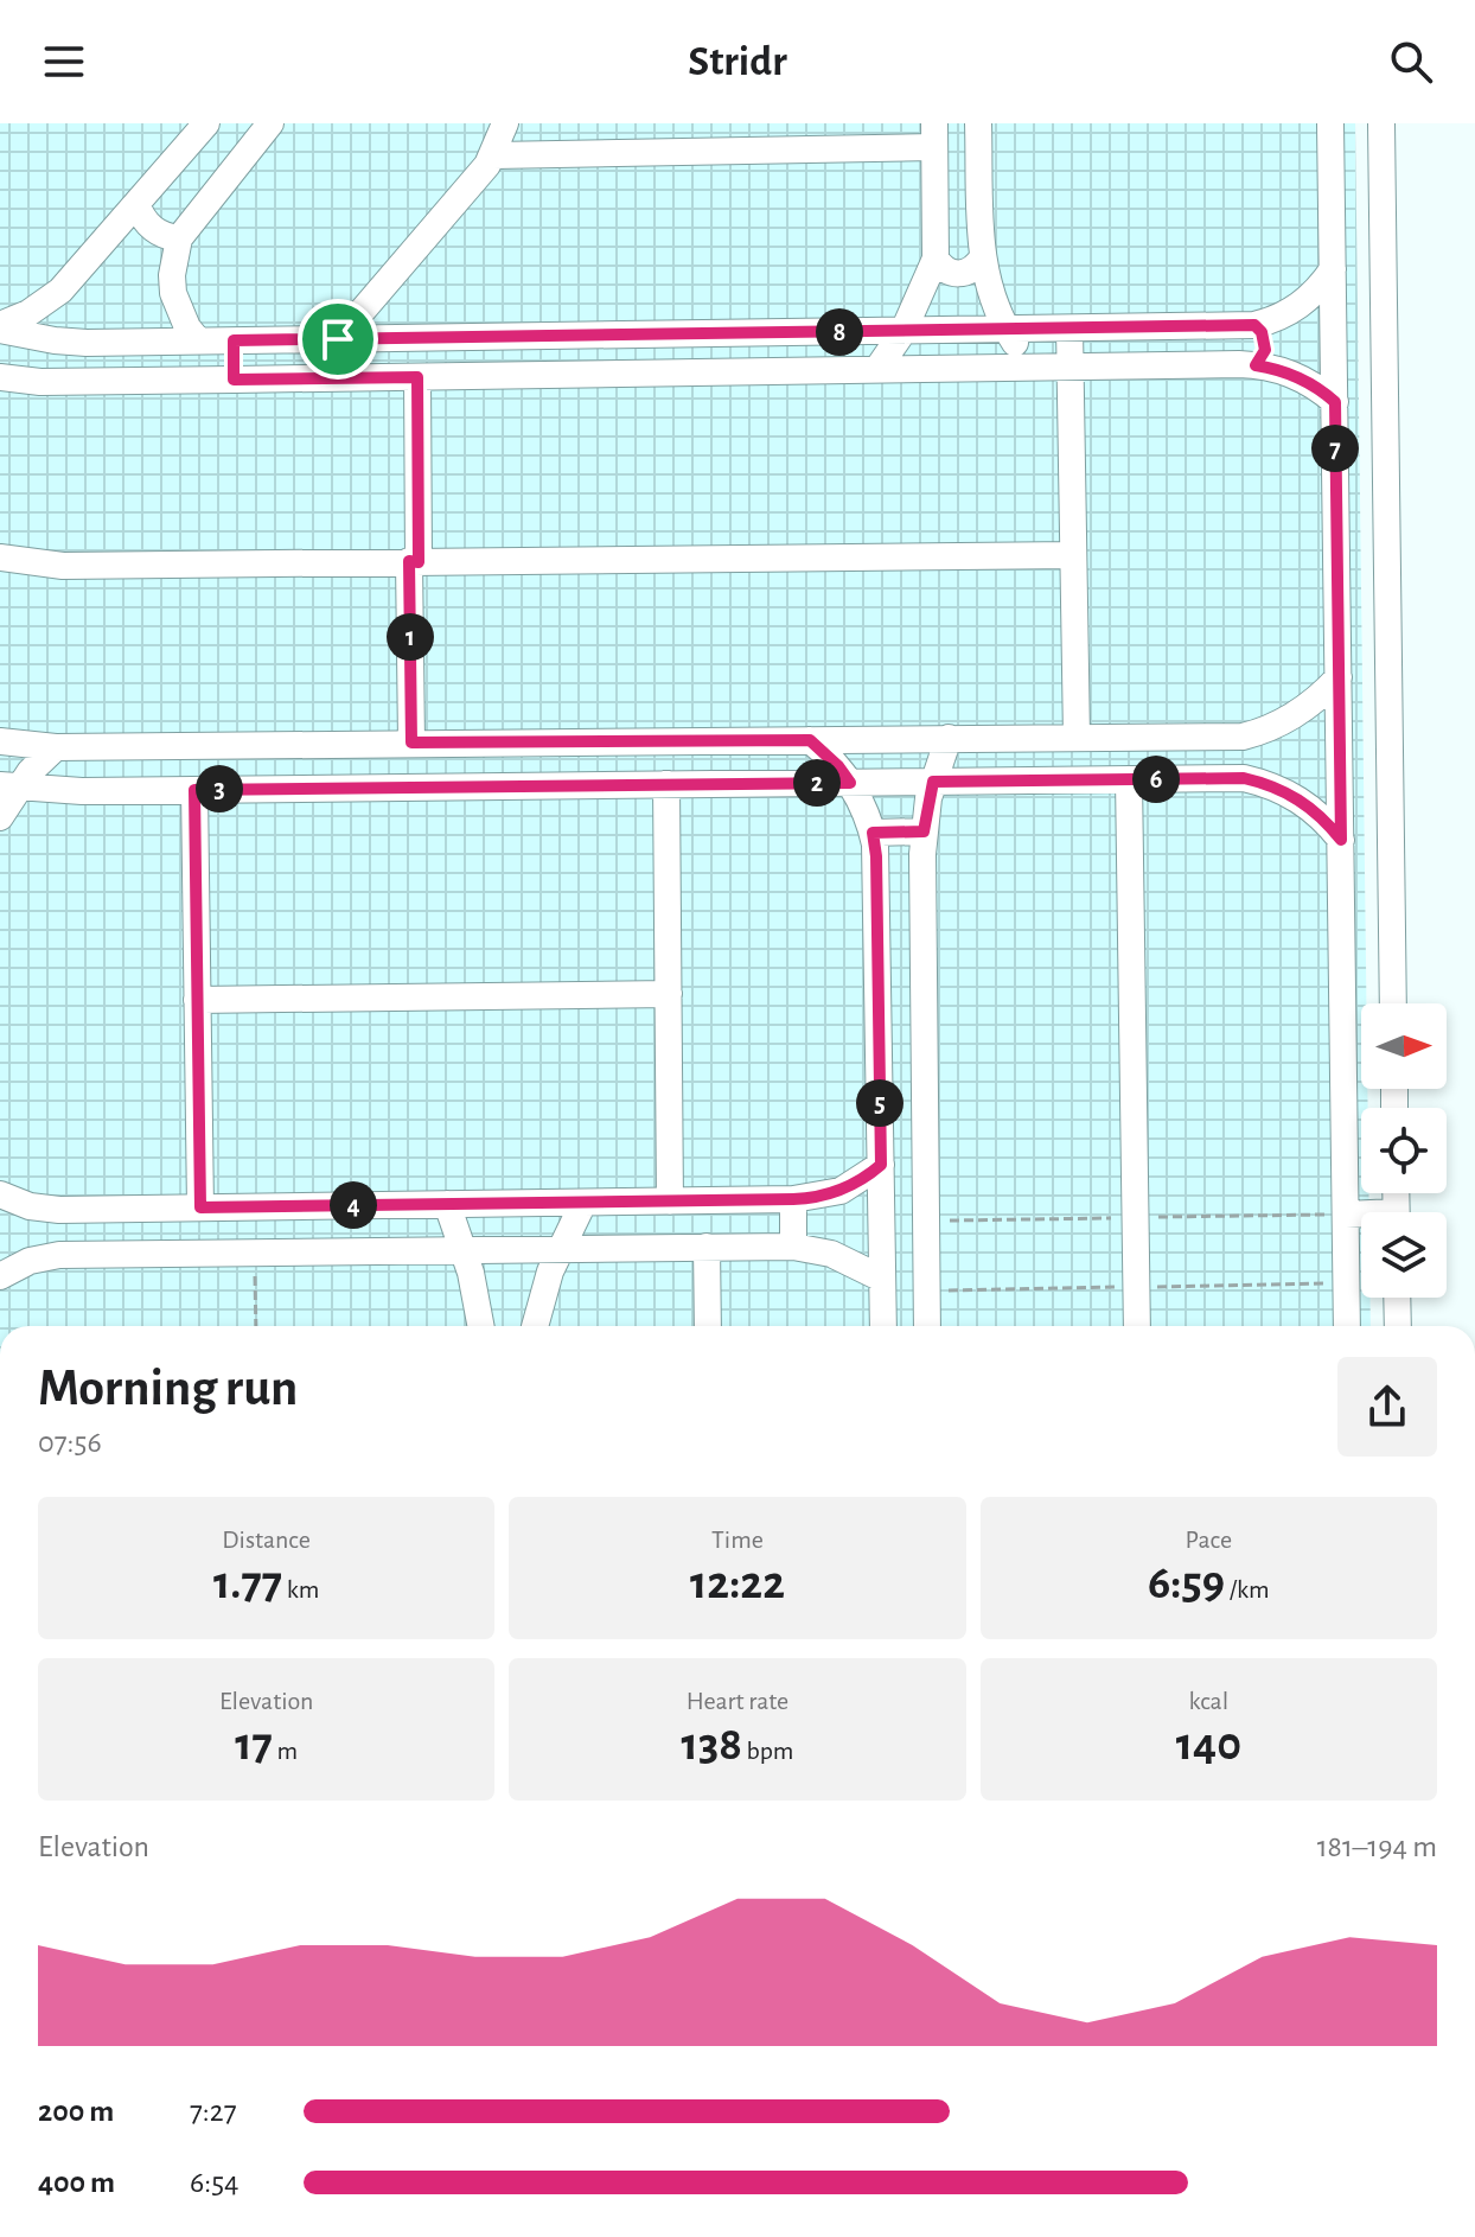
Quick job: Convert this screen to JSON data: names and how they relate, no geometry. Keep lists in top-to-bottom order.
{
  "north": "right",
  "page": {
    "header": "Stridr",
    "pins": [
      "8",
      "7",
      "1",
      "6",
      "2",
      "3",
      "5",
      "4"
    ],
    "heading": ["Morning run", "07:56"],
    "stats": [
      ["Distance", "1.77 km"],
      ["Time", "12:22"],
      ["Pace", "6:59 /km"],
      ["Elevation", "17 m"],
      ["Heart rate", "138 bpm"],
      ["kcal", "140"]
    ],
    "chart": ["Elevation", "181–194 m"],
    "list": [
      {
        "name": "200 m",
        "note": "7:27"
      },
      {
        "name": "400 m",
        "note": "6:54"
      }
    ]
  }
}
